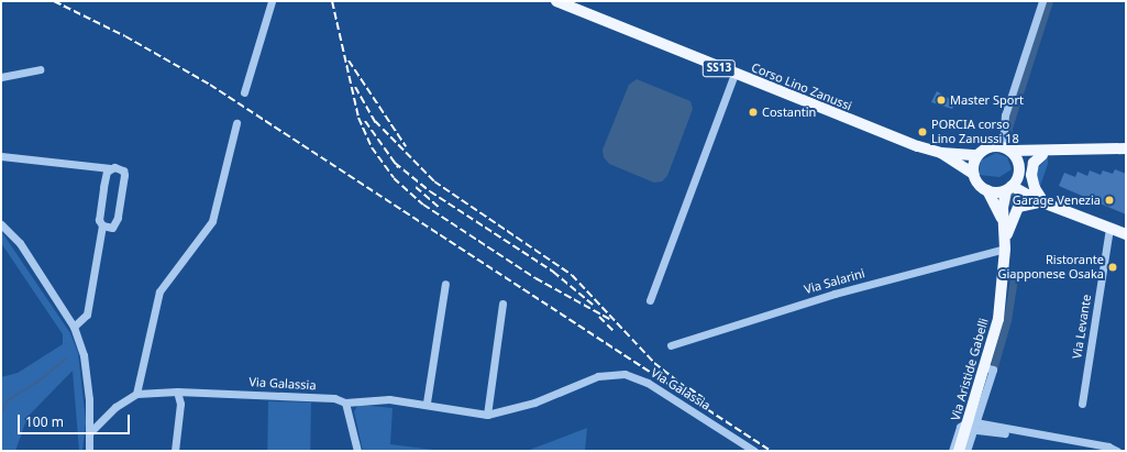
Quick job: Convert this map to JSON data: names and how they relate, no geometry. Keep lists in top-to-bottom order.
{
  "streets": {
    "main road": ["SS13", "Corso Lino Zanussi", "Via Aristide Gabelli"],
    "street": ["Via Salarini", "Via Levante", "Via Galassia"]
  },
  "crossings": [
    ["Corso Lino Zanussi", "Via Aristide Gabelli"],
    ["Via Salarini", "Via Aristide Gabelli"]
  ],
  "places": [
    "Master Sport",
    "Costantin",
    "PORCIA corso Lino Zanussi 18",
    "Garage Venezia",
    "Ristorante Giapponese Osaka"
  ],
  "scale_bar": "100 m"
}
